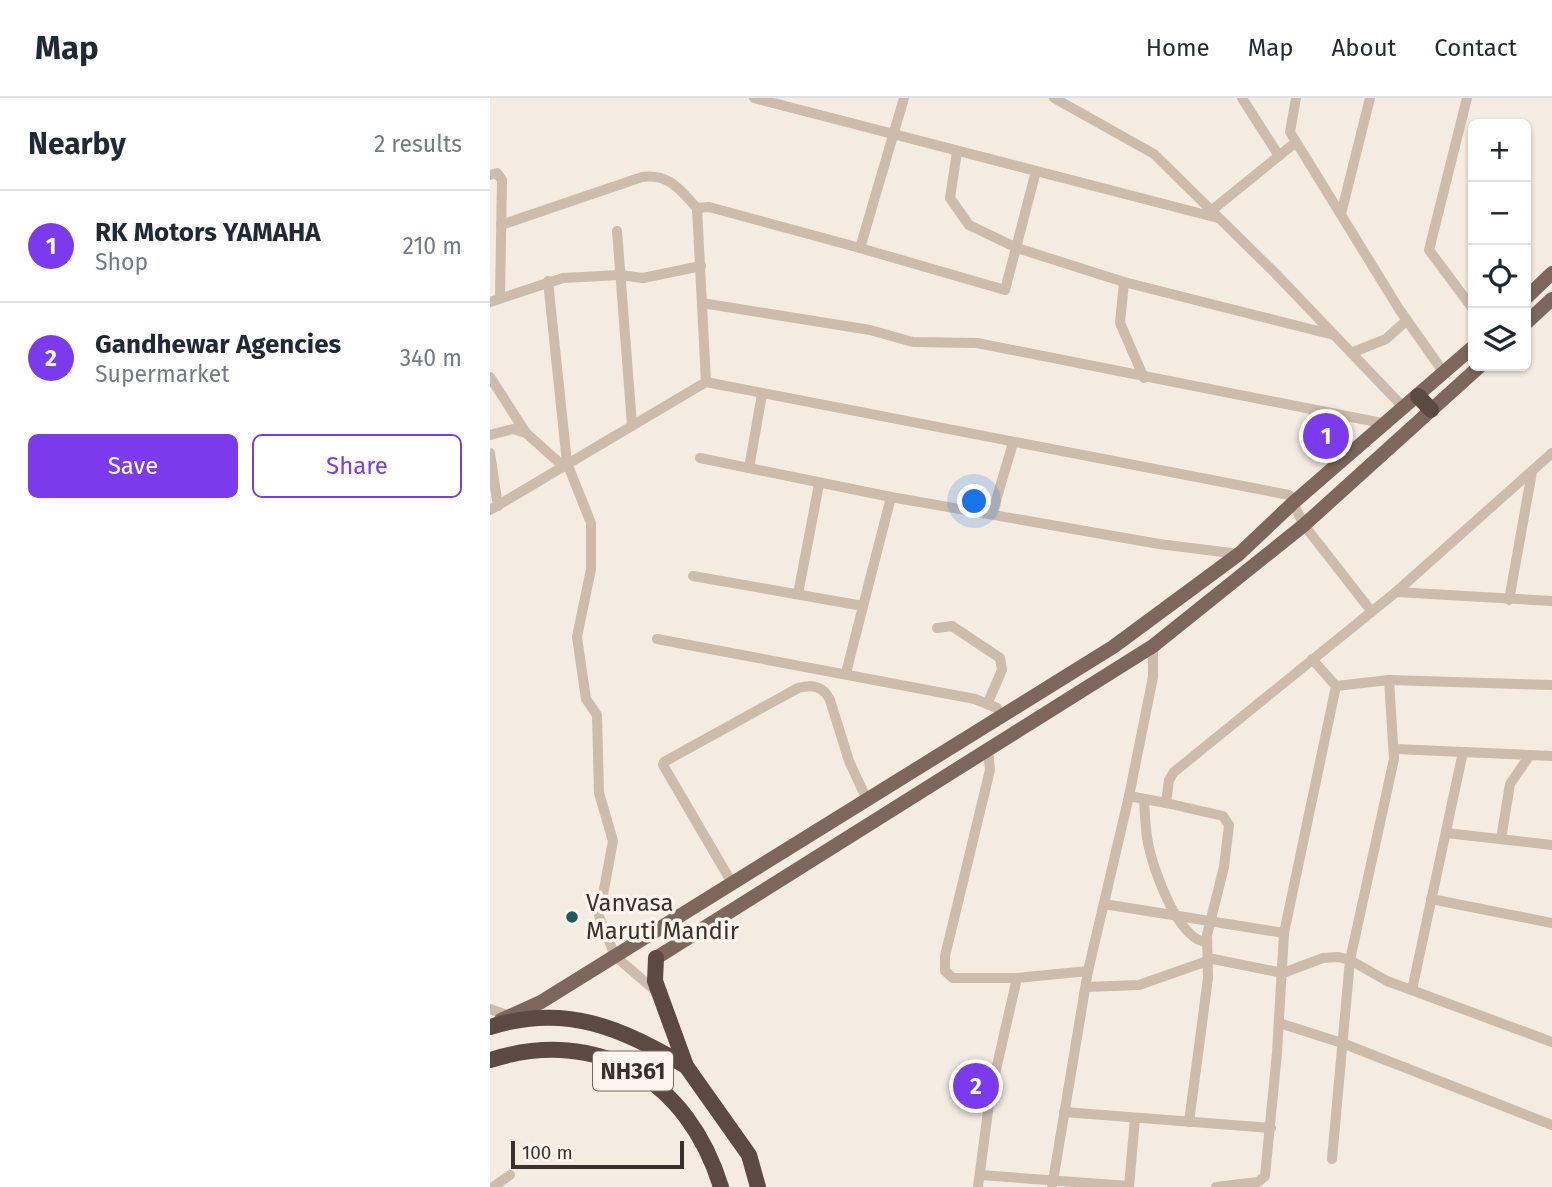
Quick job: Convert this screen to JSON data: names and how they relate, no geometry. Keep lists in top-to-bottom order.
{
  "streets": {
    "highway": ["NH361"]
  },
  "places": ["Vanvasa Maruti Mandir"],
  "scale_bar": "100 m",
  "page": {
    "header": "Map",
    "nav": [
      "Home",
      "Map",
      "About",
      "Contact"
    ],
    "heading": ["Nearby", "2 results"],
    "map_buttons": ["+", "−"],
    "list": [
      {
        "mark": "1",
        "name": "RK Motors YAMAHA",
        "note": "Shop",
        "value": "210 m"
      },
      {
        "mark": "2",
        "name": "Gandhewar Agencies",
        "note": "Supermarket",
        "value": "340 m"
      }
    ],
    "pins": ["1", "2"],
    "buttons": ["Save", "Share"],
    "scale": "100 m"
  }
}
